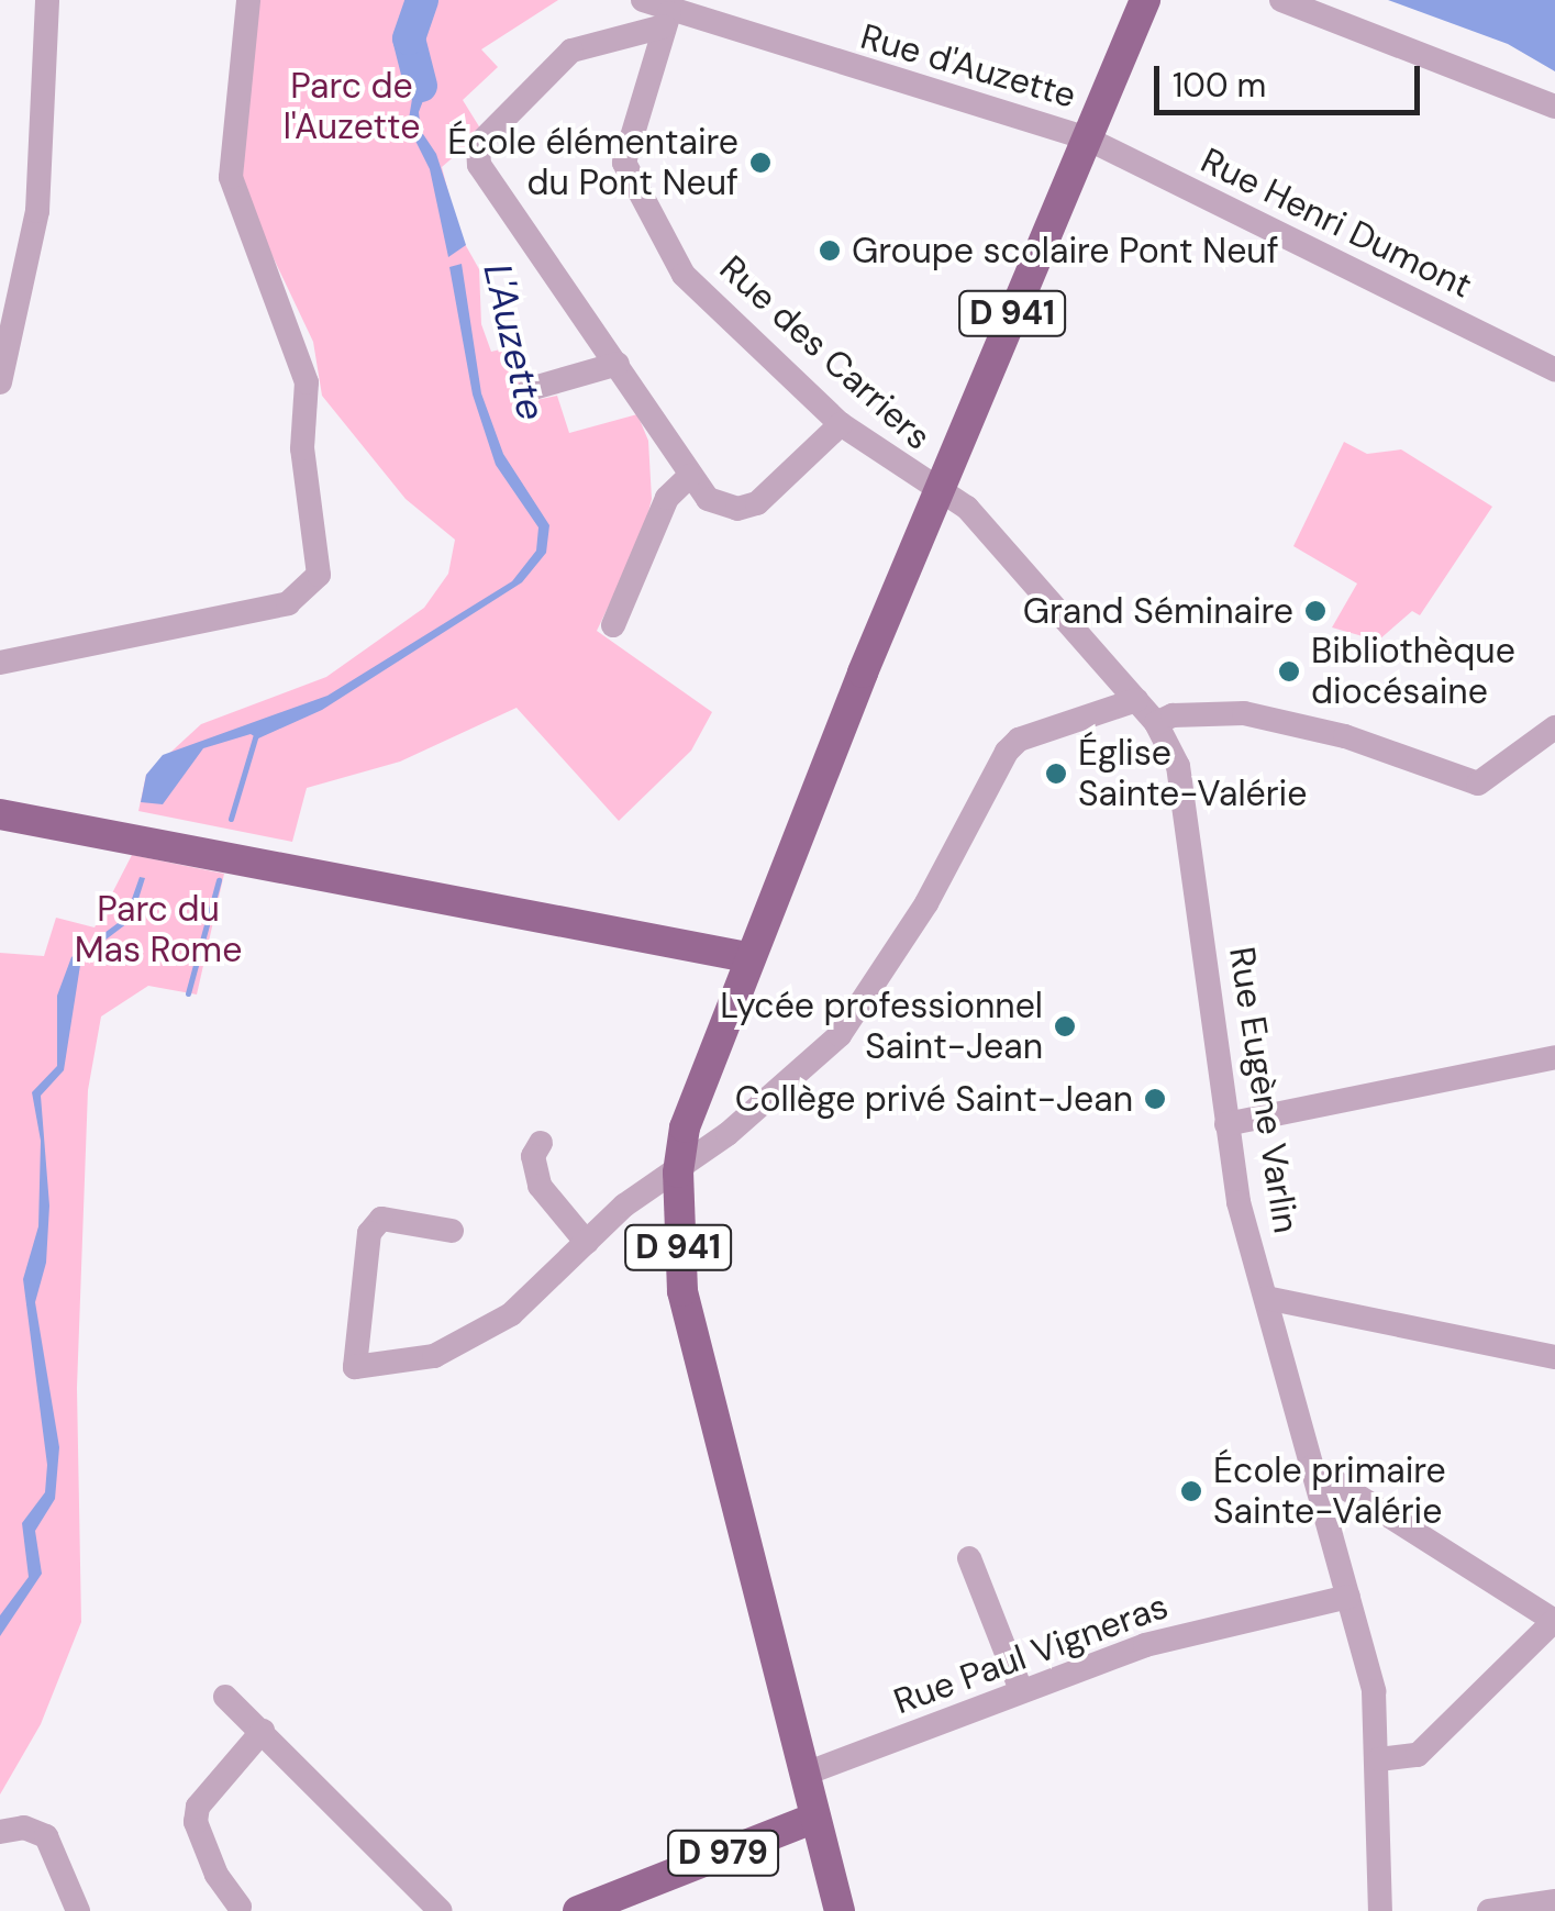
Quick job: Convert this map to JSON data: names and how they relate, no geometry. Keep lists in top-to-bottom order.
{
  "streets": {
    "main road": ["D 941", "D 979"],
    "street": [
      "Rue d'Auzette",
      "Rue Henri Dumont",
      "Rue des Carriers",
      "Rue Eugène Varlin",
      "Rue Paul Vigneras"
    ]
  },
  "crossings": [
    ["Rue d'Auzette", "Rue Henri Dumont"],
    ["Rue d'Auzette", "D 941"],
    ["Rue d'Auzette", "Rue des Carriers"],
    ["Rue Henri Dumont", "D 941"],
    ["D 941", "Rue des Carriers"],
    ["D 941", "Rue Eugène Varlin"],
    ["D 941", "Rue Paul Vigneras"],
    ["D 941", "D 979"],
    ["Rue des Carriers", "Rue Eugène Varlin"],
    ["Rue Eugène Varlin", "Rue Paul Vigneras"]
  ],
  "water": ["L'Auzette"],
  "parks": ["Parc de l'Auzette", "Parc du Mas Rome"],
  "places": [
    "École élémentaire du Pont Neuf",
    "Groupe scolaire Pont Neuf",
    "Grand Séminaire",
    "Bibliothèque diocésaine",
    "Église Sainte-Valérie",
    "Lycée professionnel Saint-Jean",
    "Collège privé Saint-Jean",
    "École primaire Sainte-Valérie"
  ],
  "scale_bar": "100 m"
}
